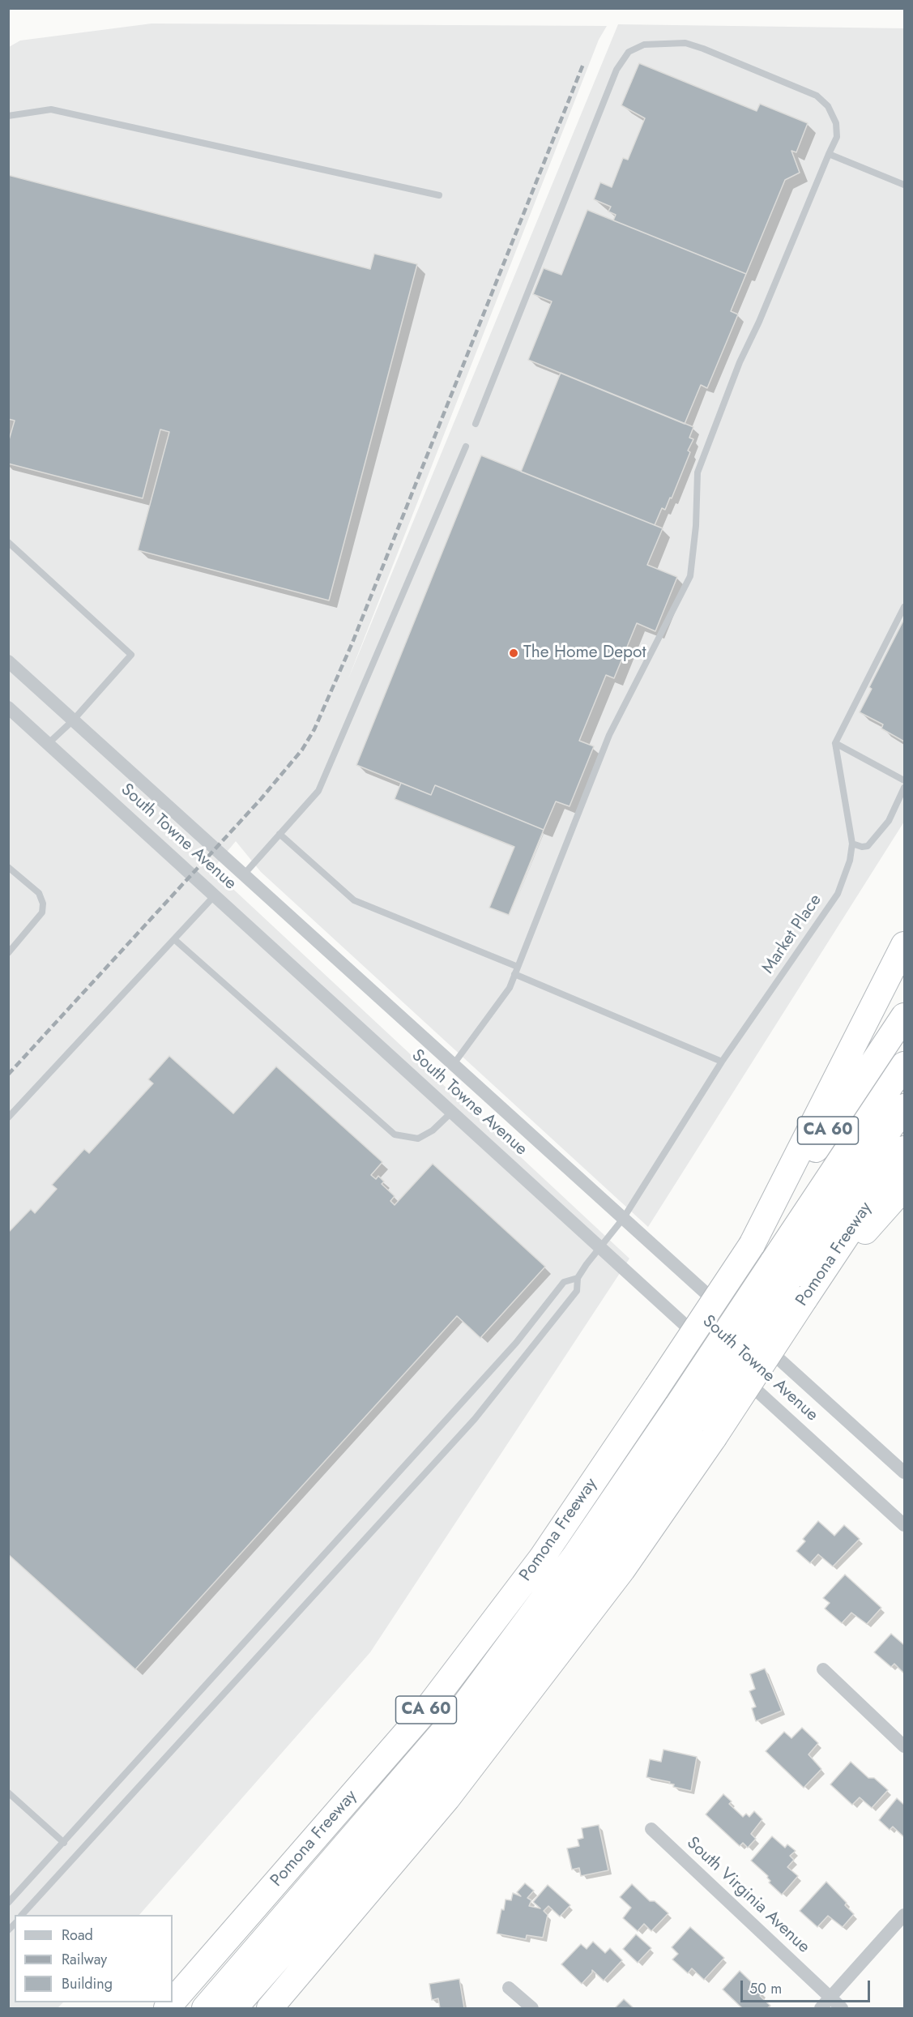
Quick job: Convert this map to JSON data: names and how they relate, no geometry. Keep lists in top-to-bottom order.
{
  "streets": {
    "highway": ["CA 60", "Pomona Freeway"],
    "street": ["South Towne Avenue", "South Virginia Avenue"],
    "lane": ["Market Place"]
  },
  "crossings": [
    ["South Towne Avenue", "Market Place"]
  ],
  "places": ["The Home Depot"],
  "legend": ["Road", "Railway", "Building"],
  "scale_bar": "50 m"
}
